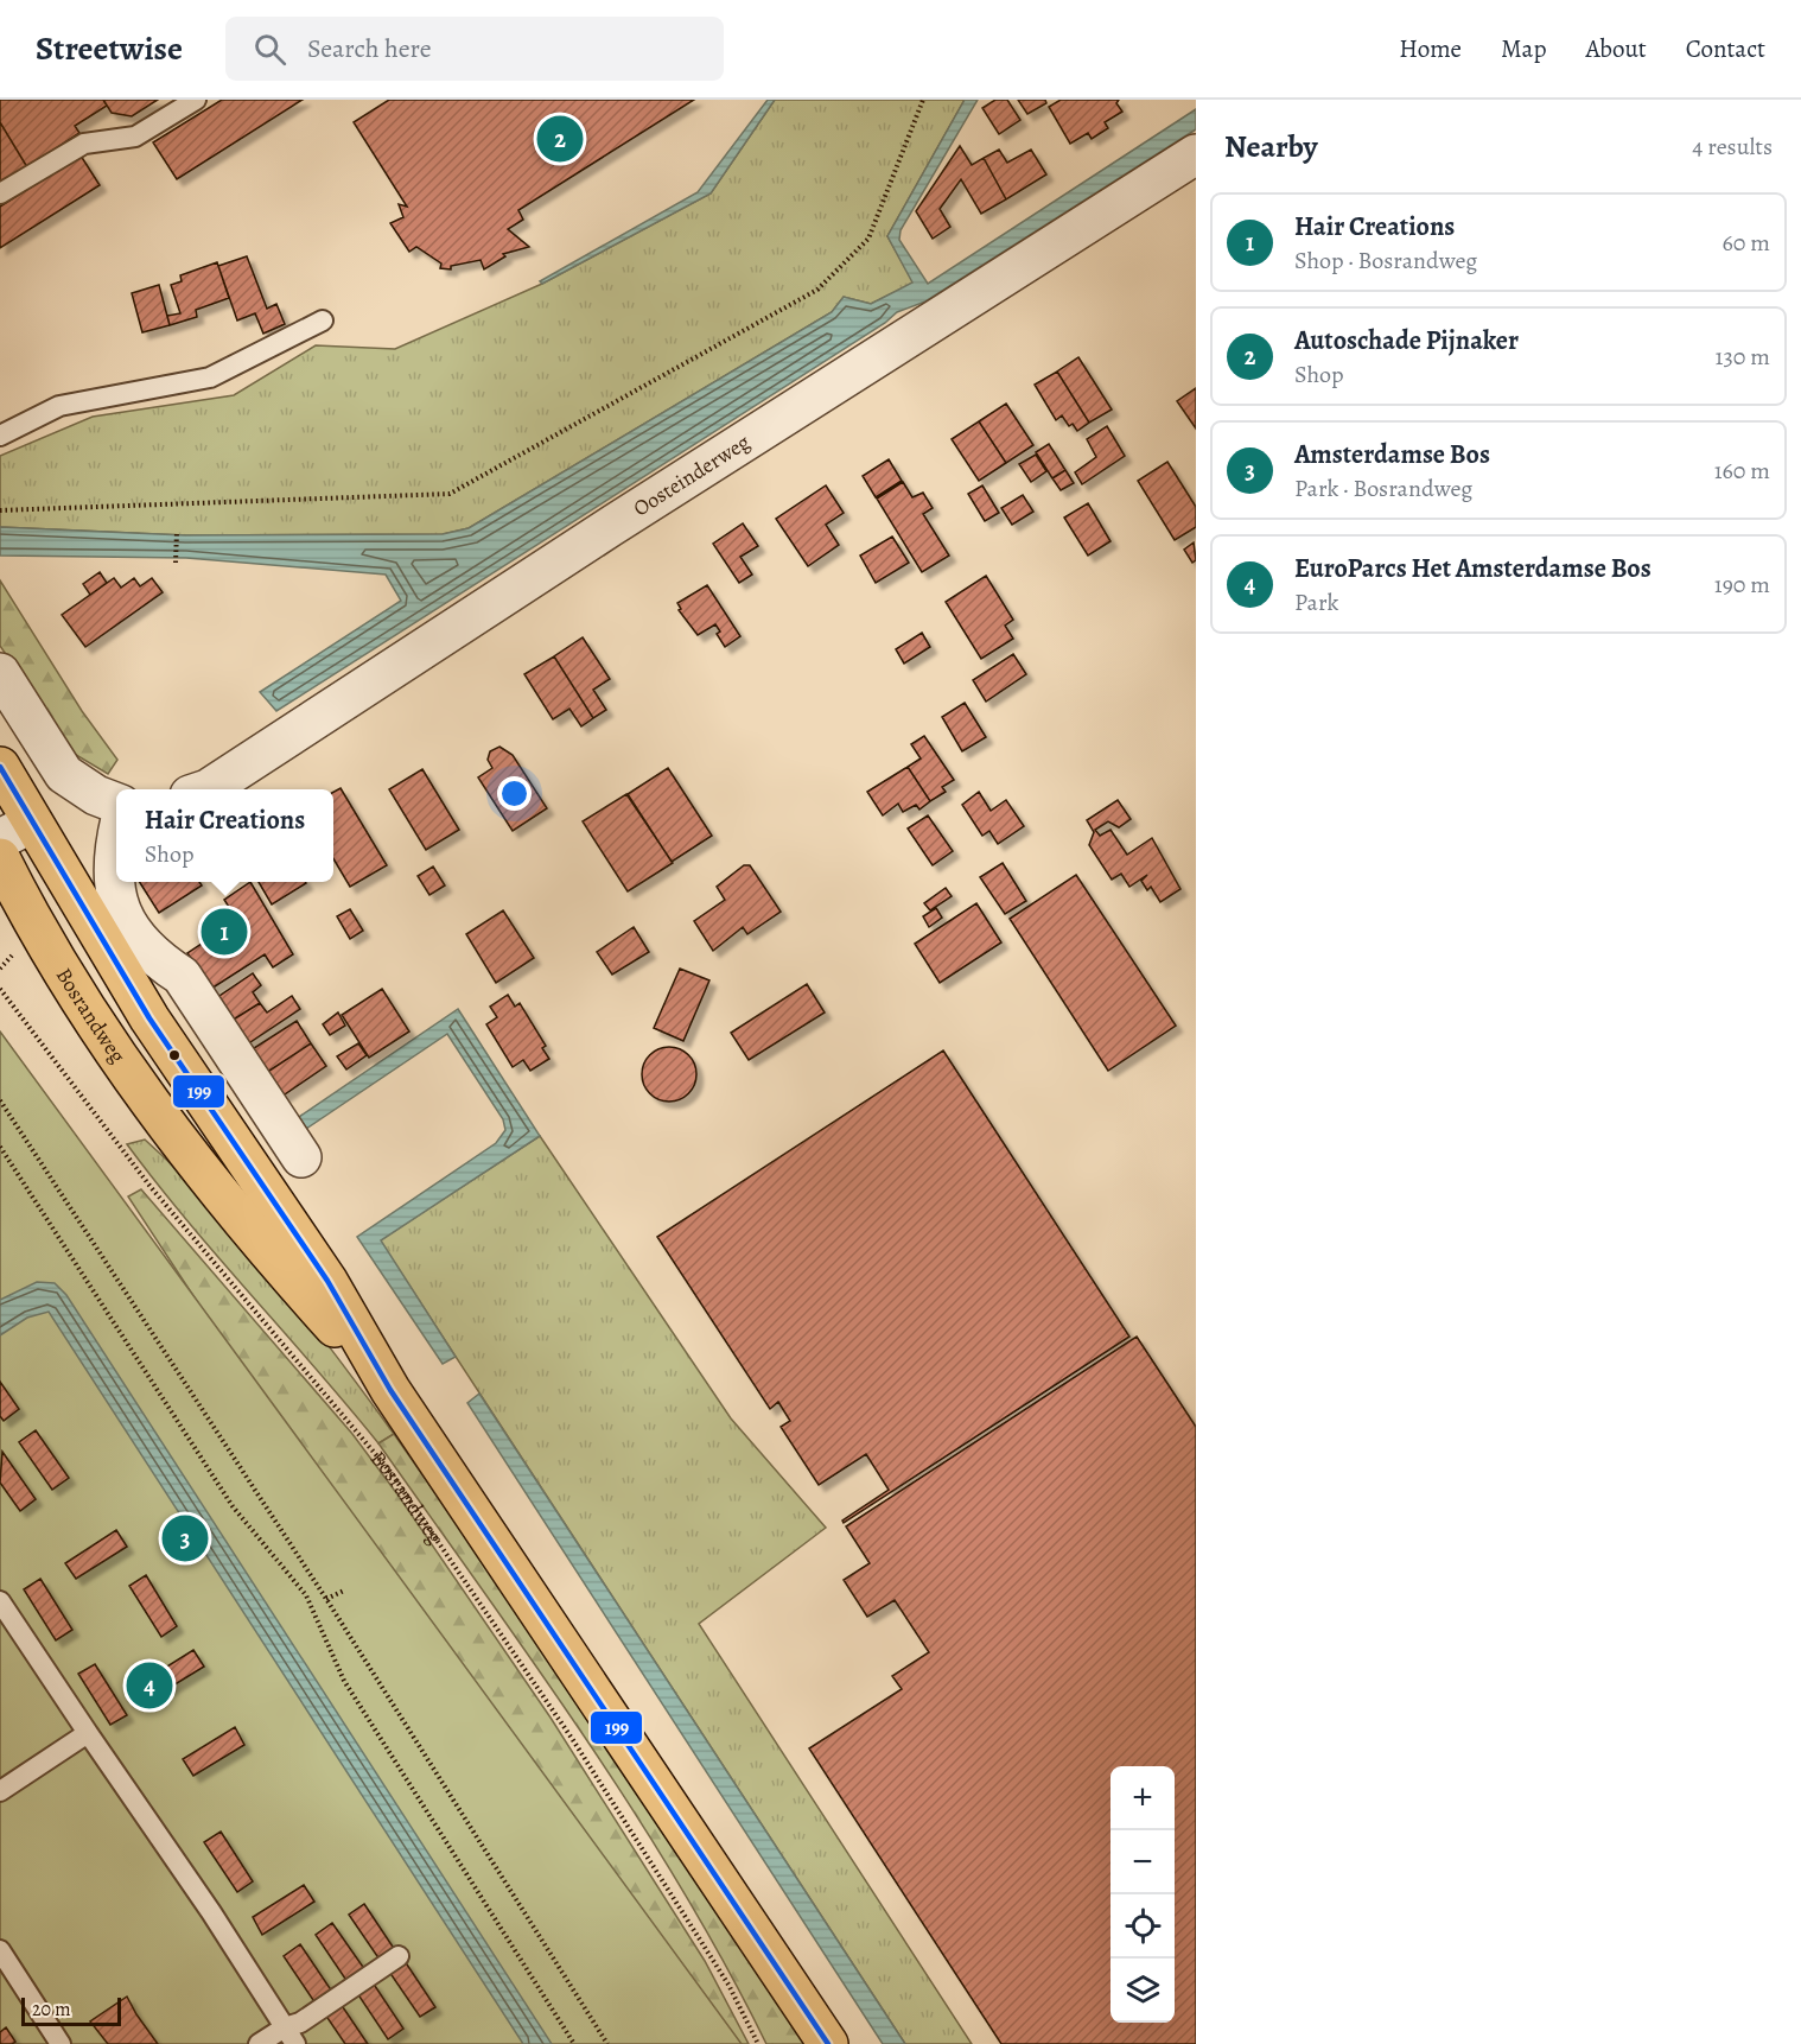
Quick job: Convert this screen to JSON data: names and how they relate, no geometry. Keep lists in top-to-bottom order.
{
  "streets": {
    "main road": ["Bosrandweg"],
    "street": ["Oosteinderweg"]
  },
  "lines": ["transit line 199"],
  "scale_bar": "20 m",
  "page": {
    "header": "Streetwise",
    "search": "Search here",
    "nav": [
      "Home",
      "Map",
      "About",
      "Contact"
    ],
    "heading": ["Nearby", "4 results"],
    "pins": [
      "2",
      "1",
      "3",
      "4"
    ],
    "list": [
      {
        "mark": "1",
        "name": "Hair Creations",
        "note": "Shop · Bosrandweg",
        "value": "60 m"
      },
      {
        "mark": "2",
        "name": "Autoschade Pijnaker",
        "note": "Shop",
        "value": "130 m"
      },
      {
        "mark": "3",
        "name": "Amsterdamse Bos",
        "note": "Park · Bosrandweg",
        "value": "160 m"
      },
      {
        "mark": "4",
        "name": "EuroParcs Het Amsterdamse Bos",
        "note": "Park",
        "value": "190 m"
      }
    ],
    "popup": ["Hair Creations", "Shop"],
    "map_buttons": ["+", "−"],
    "scale": "20 m"
  }
}
